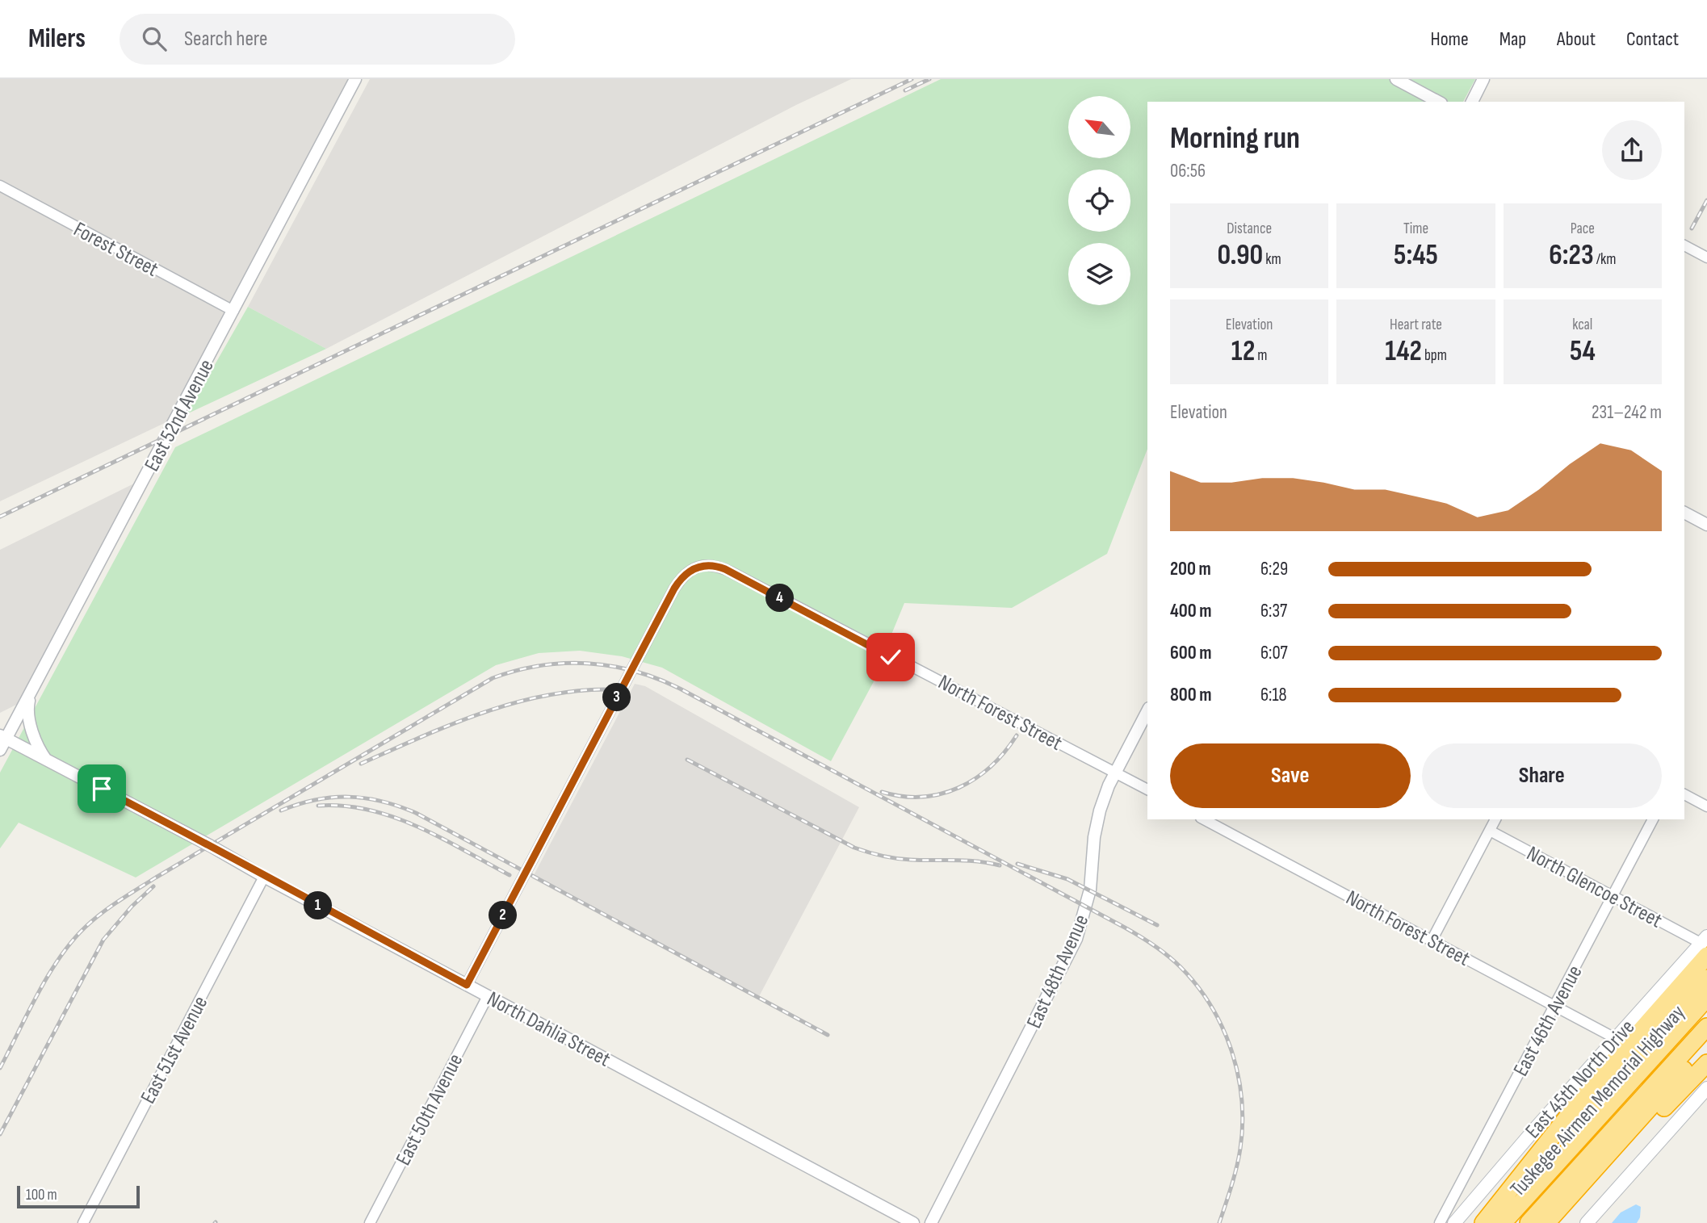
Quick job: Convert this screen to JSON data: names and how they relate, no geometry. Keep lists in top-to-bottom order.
{
  "streets": {
    "highway": ["Tuskegee Airmen Memorial Highway"],
    "main road": ["East 45th North Drive"],
    "street": [
      "Forest Street",
      "East 52nd Avenue",
      "North Forest Street",
      "North Glencoe Street",
      "East 48th Avenue",
      "East 46th Avenue",
      "North Dahlia Street",
      "East 51st Avenue",
      "East 50th Avenue"
    ]
  },
  "crossings": [
    ["Forest Street", "East 52nd Avenue"],
    ["East 52nd Avenue", "North Dahlia Street"],
    ["North Forest Street", "East 48th Avenue"],
    ["North Forest Street", "East 46th Avenue"],
    ["North Forest Street", "North Dahlia Street"],
    ["North Forest Street", "East 45th North Drive"],
    ["North Glencoe Street", "East 46th Avenue"],
    ["North Glencoe Street", "East 45th North Drive"],
    ["North Dahlia Street", "East 51st Avenue"],
    ["North Dahlia Street", "East 50th Avenue"]
  ],
  "scale_bar": "100 m",
  "north": "top left",
  "page": {
    "header": "Milers",
    "search": "Search here",
    "nav": [
      "Home",
      "Map",
      "About",
      "Contact"
    ],
    "heading": ["Morning run", "06:56"],
    "stats": [
      ["Distance", "0.90 km"],
      ["Time", "5:45"],
      ["Pace", "6:23 /km"],
      ["Elevation", "12 m"],
      ["Heart rate", "142 bpm"],
      ["kcal", "54"]
    ],
    "chart": ["Elevation", "231–242 m"],
    "list": [
      {
        "name": "200 m",
        "note": "6:29"
      },
      {
        "name": "400 m",
        "note": "6:37"
      },
      {
        "name": "600 m",
        "note": "6:07"
      },
      {
        "name": "800 m",
        "note": "6:18"
      }
    ],
    "pins": [
      "4",
      "3",
      "1",
      "2"
    ],
    "buttons": ["Save", "Share"],
    "scale": "100 m"
  }
}
